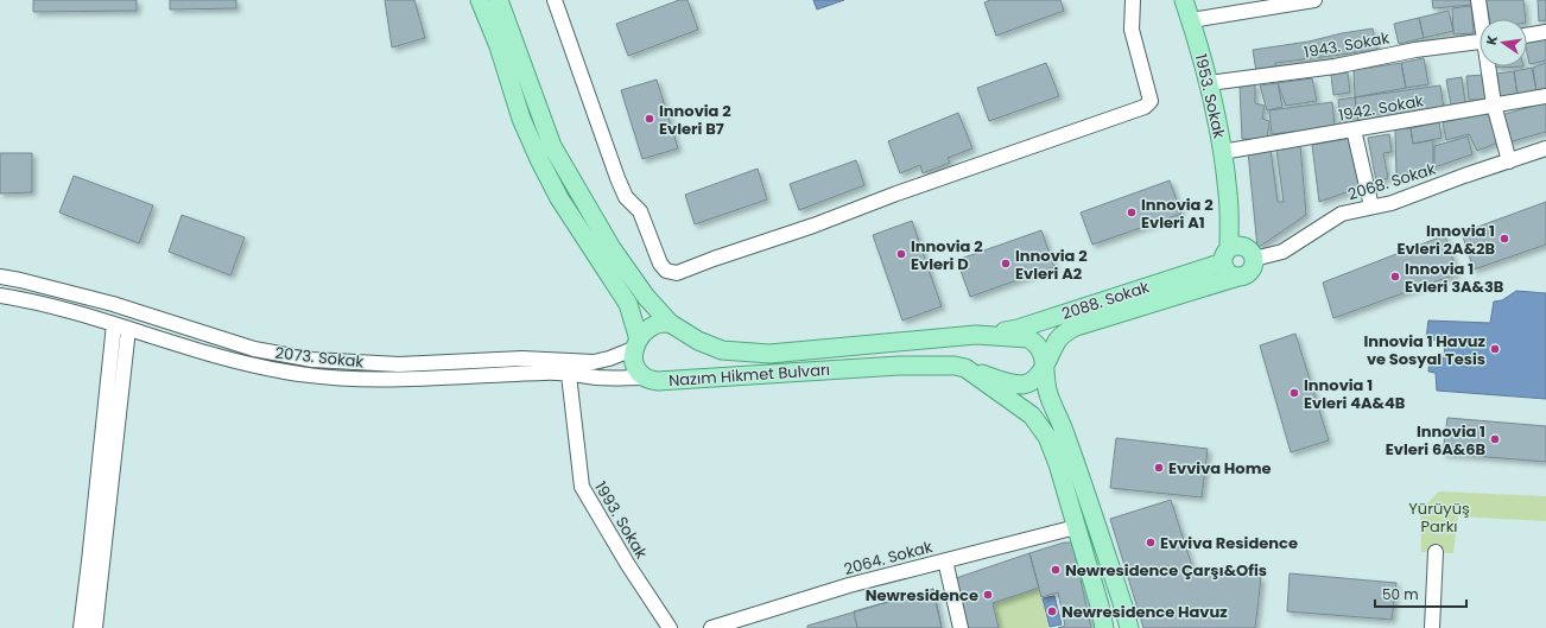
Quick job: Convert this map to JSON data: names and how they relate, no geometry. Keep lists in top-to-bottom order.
{
  "streets": {
    "main road": ["1953. Sokak", "2088. Sokak", "Nazım Hikmet Bulvarı"],
    "street": [
      "1943. Sokak",
      "1942. Sokak",
      "2068. Sokak",
      "2073. Sokak",
      "1993. Sokak",
      "2064. Sokak"
    ]
  },
  "crossings": [
    ["1943. Sokak", "1953. Sokak"],
    ["1953. Sokak", "1942. Sokak"],
    ["1953. Sokak", "2068. Sokak"],
    ["1953. Sokak", "2088. Sokak"],
    ["2068. Sokak", "2088. Sokak"],
    ["2088. Sokak", "Nazım Hikmet Bulvarı"],
    ["2073. Sokak", "Nazım Hikmet Bulvarı"],
    ["2073. Sokak", "1993. Sokak"],
    ["Nazım Hikmet Bulvarı", "2064. Sokak"]
  ],
  "parks": ["Yürüyüş Parkı"],
  "places": [
    "Innovia 2 Evleri B7",
    "Innovia 2 Evleri A1",
    "Innovia 1 Evleri 2A&2B",
    "Innovia 2 Evleri D",
    "Innovia 2 Evleri A2",
    "Innovia 1 Evleri 3A&3B",
    "Innovia 1 Havuz ve Sosyal Tesis",
    "Innovia 1 Evleri 4A&4B",
    "Innovia 1 Evleri 6A&6B",
    "Evviva Home",
    "Evviva Residence",
    "Newresidence Çarşı&Ofis",
    "Newresidence",
    "Newresidence Havuz"
  ],
  "scale_bar": "50 m",
  "north": "left"
}
